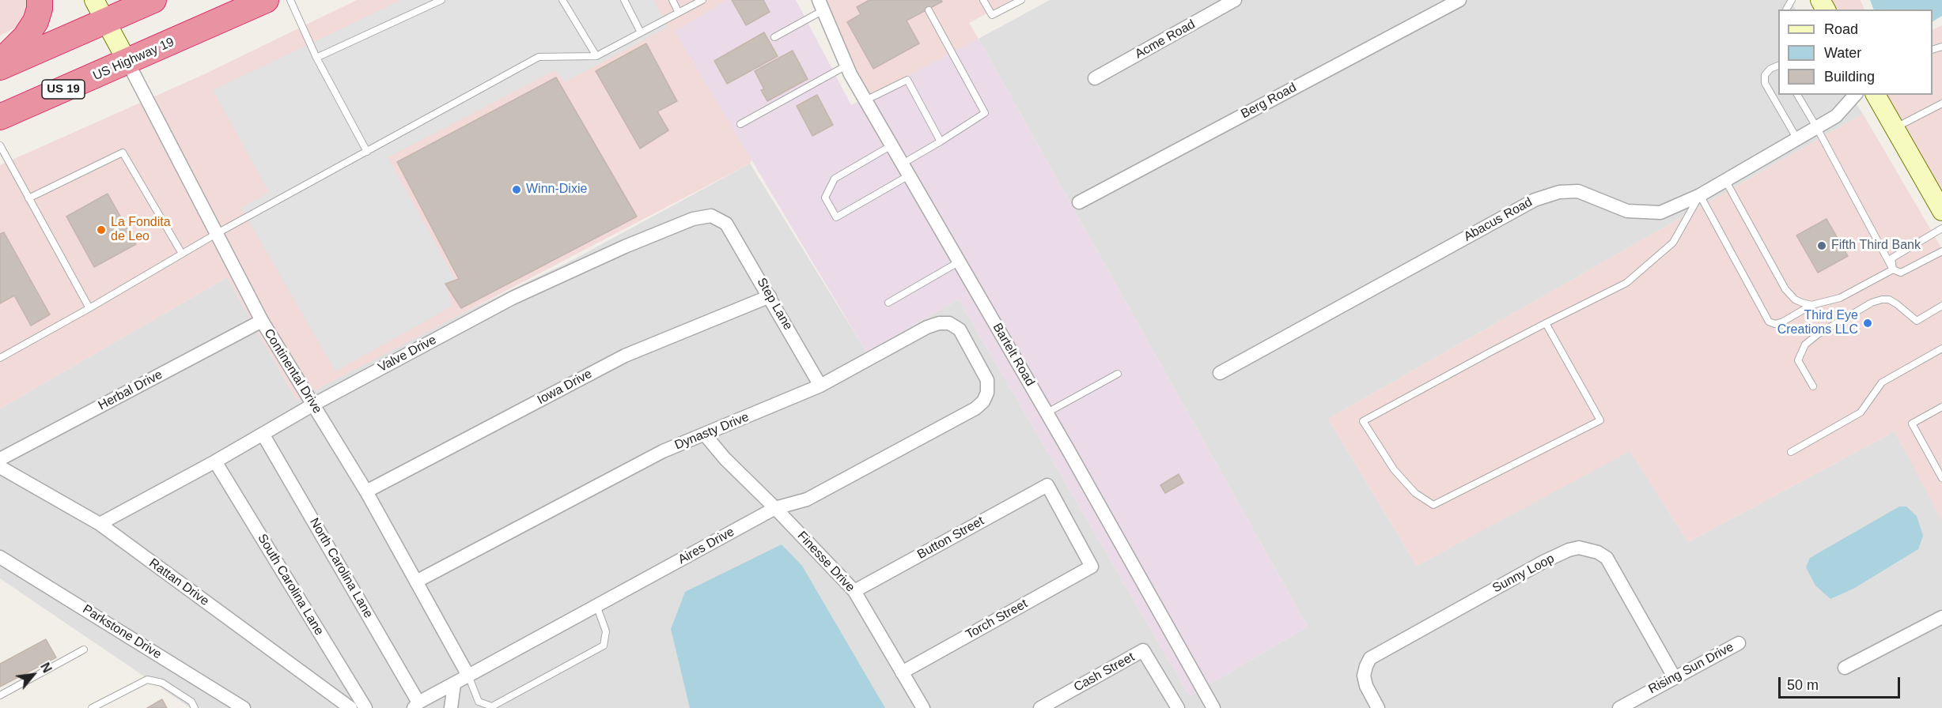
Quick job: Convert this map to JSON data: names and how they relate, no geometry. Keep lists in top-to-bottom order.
{
  "streets": {
    "highway": ["US Highway 19", "US 19"],
    "street": [
      "Acme Road",
      "Berg Road",
      "Abacus Road",
      "Step Lane",
      "Valve Drive",
      "Bartelt Road",
      "Continental Drive",
      "Iowa Drive",
      "Herbal Drive",
      "Dynasty Drive",
      "Button Street",
      "Aires Drive",
      "Finesse Drive",
      "North Carolina Lane",
      "Sunny Loop",
      "Rattan Drive",
      "South Carolina Lane",
      "Torch Street",
      "Parkstone Drive",
      "Rising Sun Drive",
      "Cash Street"
    ]
  },
  "crossings": [
    ["US Highway 19", "Continental Drive"],
    ["Step Lane", "Valve Drive"],
    ["Step Lane", "Iowa Drive"],
    ["Step Lane", "Dynasty Drive"],
    ["Valve Drive", "Continental Drive"],
    ["Valve Drive", "North Carolina Lane"],
    ["Valve Drive", "Rattan Drive"],
    ["Valve Drive", "South Carolina Lane"],
    ["Continental Drive", "Iowa Drive"],
    ["Continental Drive", "Herbal Drive"],
    ["Continental Drive", "Dynasty Drive"],
    ["Continental Drive", "Aires Drive"],
    ["Dynasty Drive", "Aires Drive"],
    ["Dynasty Drive", "Finesse Drive"],
    ["Button Street", "Finesse Drive"],
    ["Button Street", "Torch Street"],
    ["Aires Drive", "Finesse Drive"],
    ["Aires Drive", "North Carolina Lane"],
    ["Finesse Drive", "Torch Street"],
    ["Sunny Loop", "Rising Sun Drive"]
  ],
  "places": [
    "Winn-Dixie",
    "La Fondita de Leo",
    "Fifth Third Bank",
    "Third Eye Creations LLC"
  ],
  "legend": ["Road", "Water", "Building"],
  "scale_bar": "50 m",
  "north": "top right"
}
